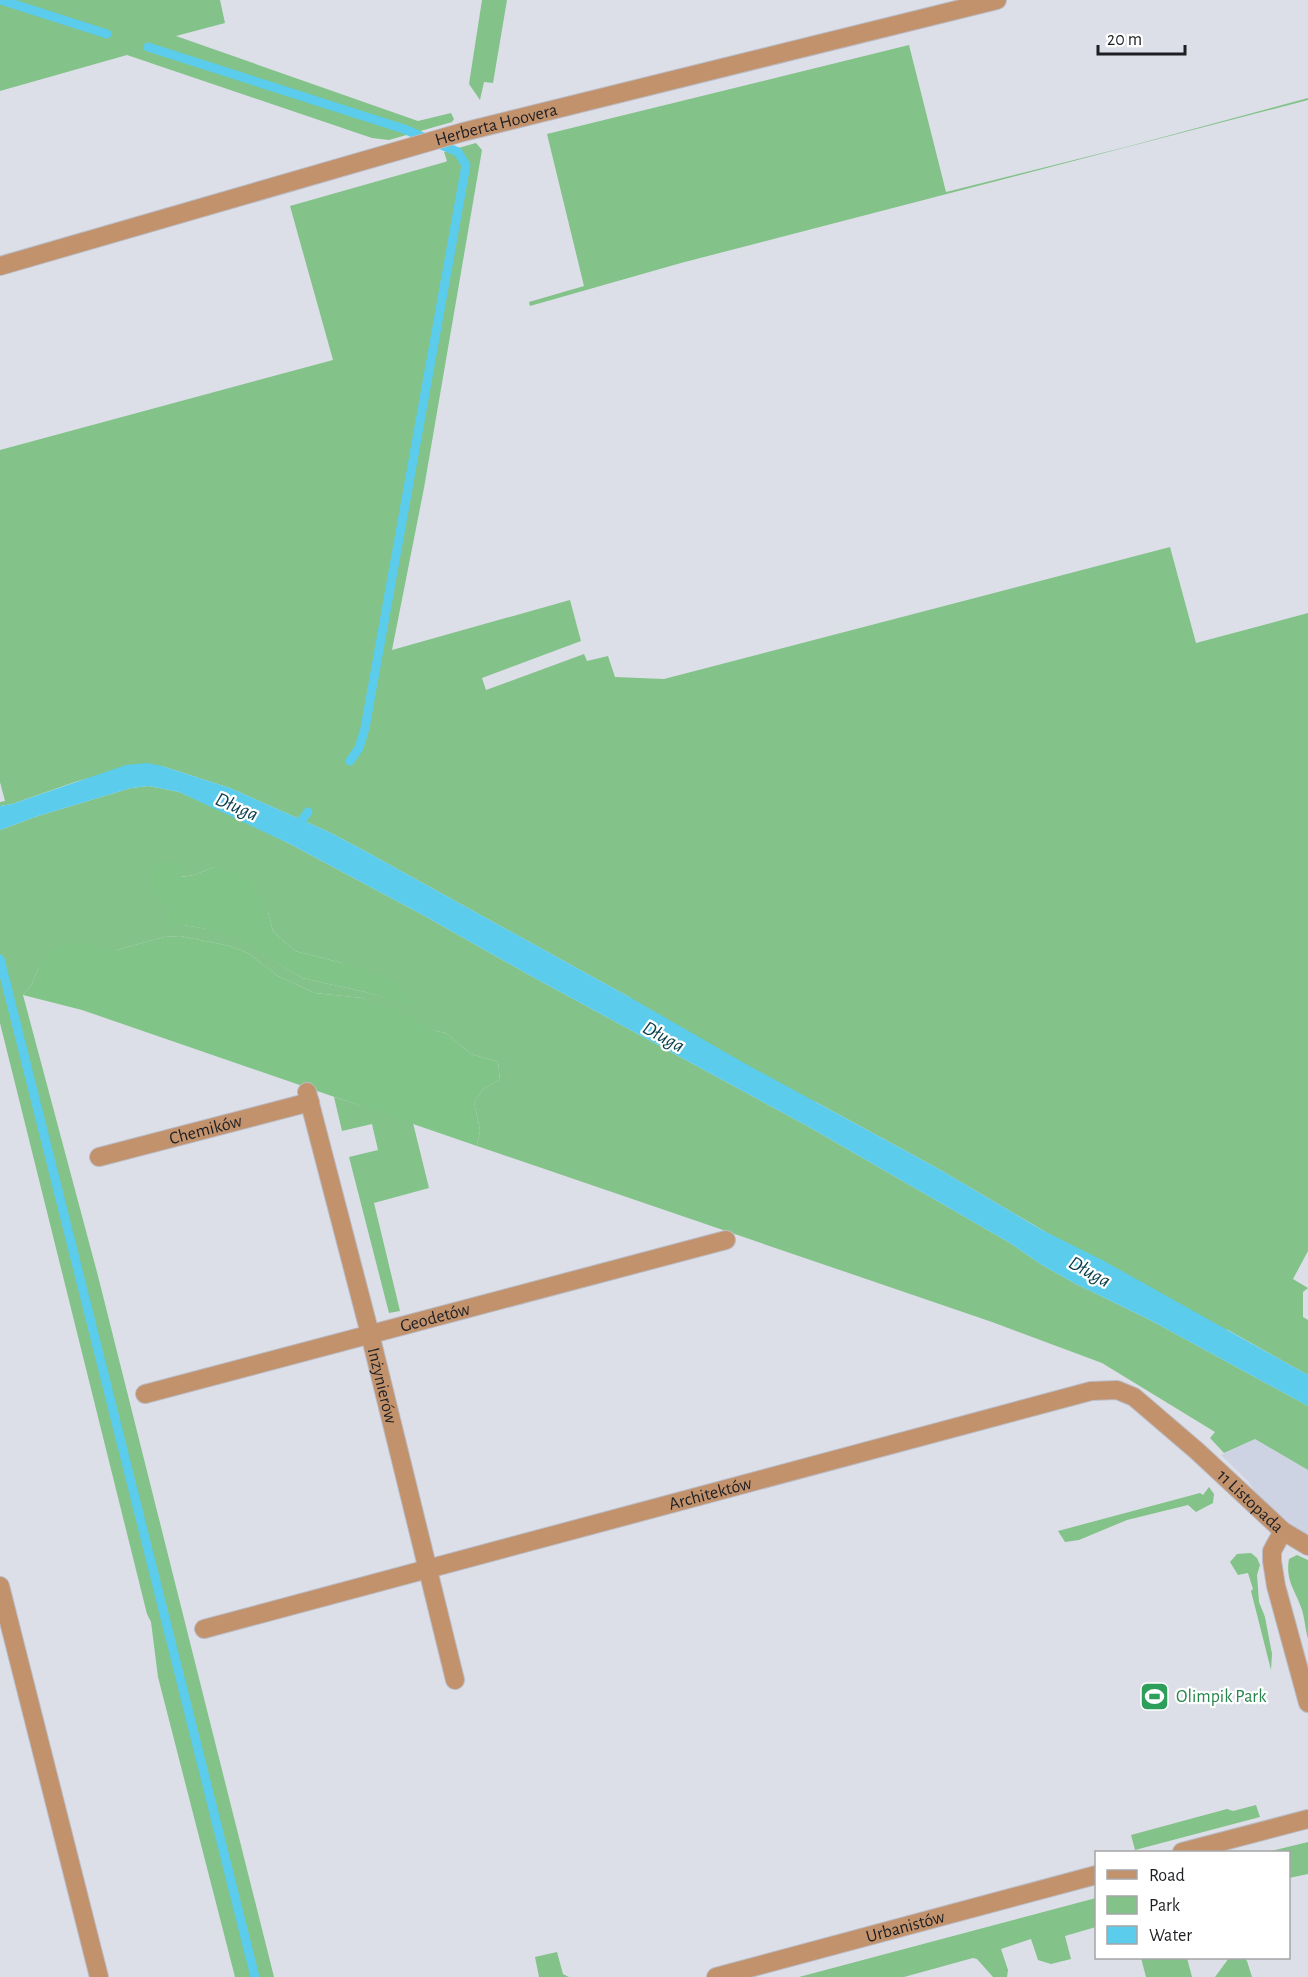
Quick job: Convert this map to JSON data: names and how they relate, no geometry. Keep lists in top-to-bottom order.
{
  "streets": {
    "street": [
      "Herberta Hoovera",
      "Chemików",
      "Geodetów",
      "Inżynierów",
      "Architektów",
      "11 Listopada",
      "Urbanistów"
    ]
  },
  "crossings": [
    ["Chemików", "Inżynierów"],
    ["Geodetów", "Inżynierów"],
    ["Inżynierów", "Architektów"],
    ["Architektów", "11 Listopada"]
  ],
  "water": ["Długa"],
  "places": {
    "sports": ["Olimpik Park"]
  },
  "legend": ["Road", "Park", "Water"],
  "scale_bar": "20 m"
}
